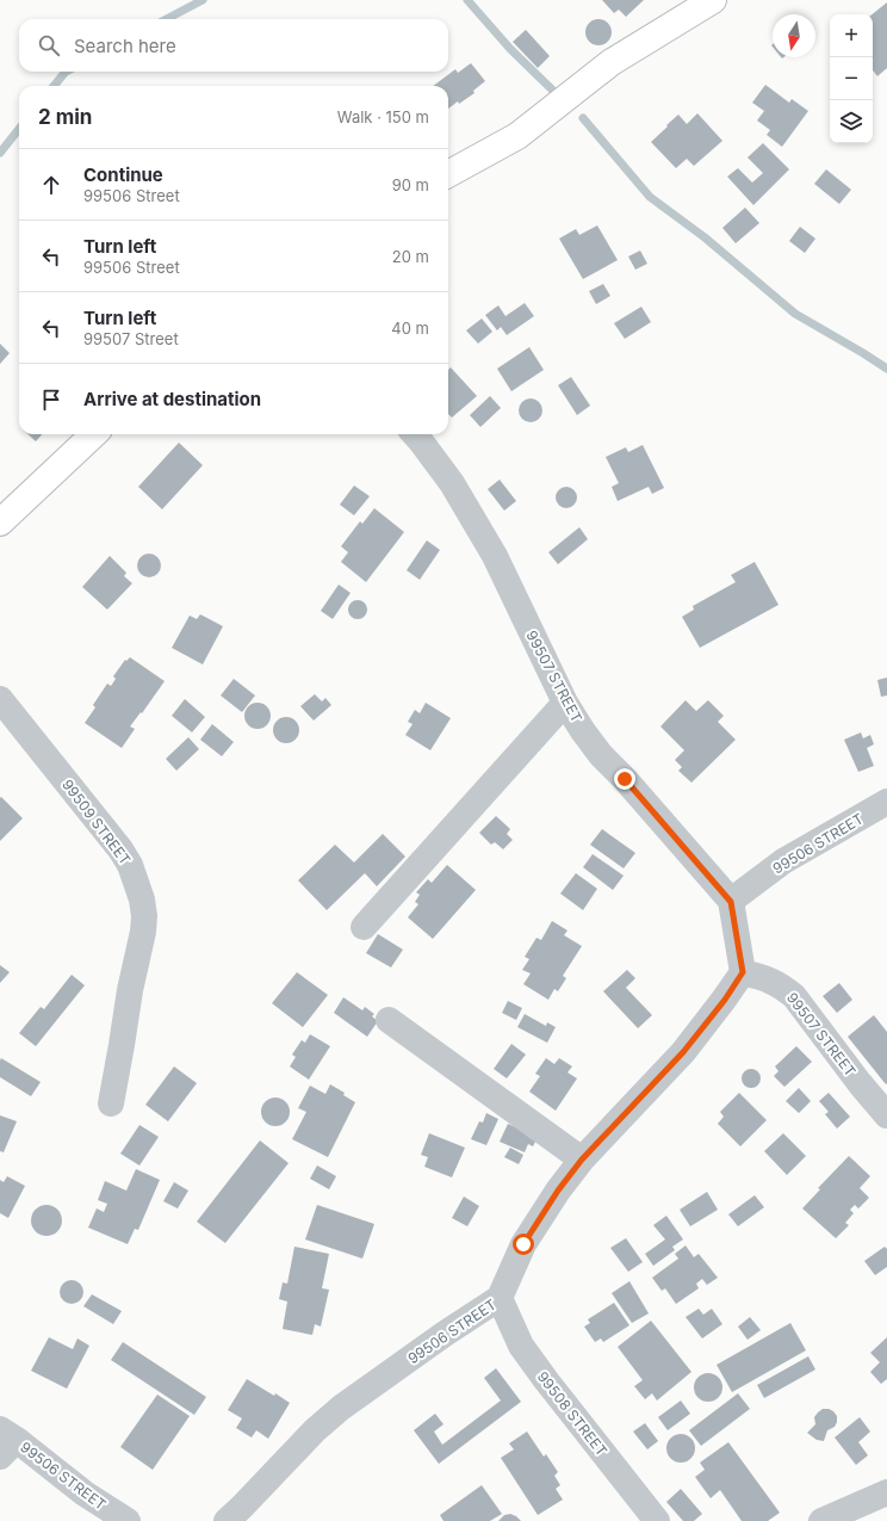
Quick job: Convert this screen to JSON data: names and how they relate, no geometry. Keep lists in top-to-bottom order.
{
  "streets": {
    "street": [
      "99507 STREET",
      "99509 STREET",
      "99506 STREET",
      "99508 STREET"
    ]
  },
  "crossings": [
    ["99507 STREET", "99506 STREET"],
    ["99506 STREET", "99508 STREET"]
  ],
  "north": "bottom",
  "page": {
    "map_buttons": ["+", "−"],
    "search": "Search here",
    "heading": ["2 min", "Walk · 150 m"],
    "list": [
      ["Continue", "99506 Street", "90 m"],
      ["Turn left", "99506 Street", "20 m"],
      ["Turn left", "99507 Street", "40 m"],
      "Arrive at destination"
    ]
  }
}
